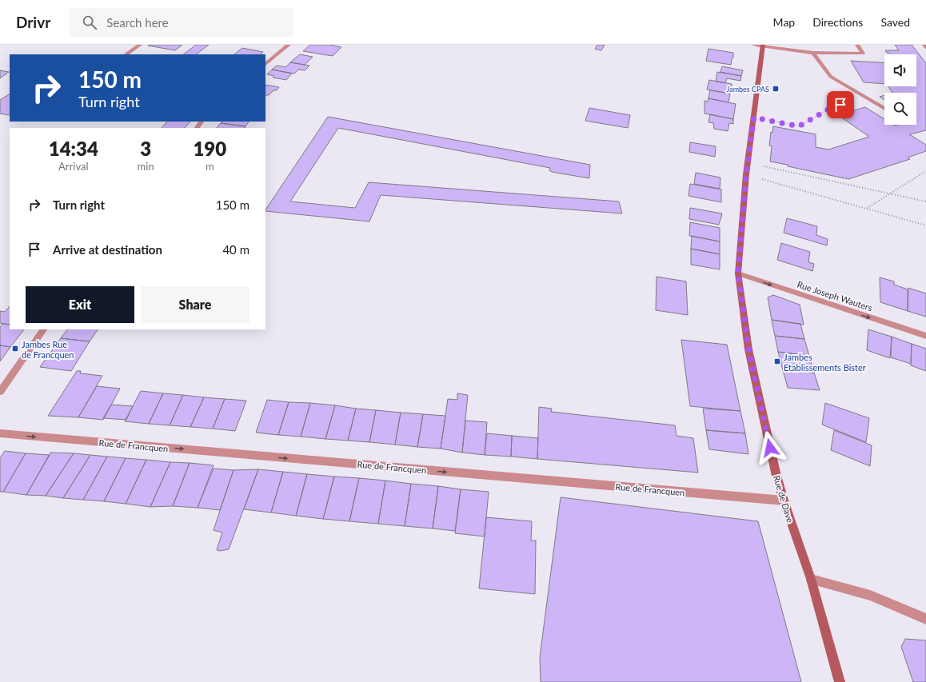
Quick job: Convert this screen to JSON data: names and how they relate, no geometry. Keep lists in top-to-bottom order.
{
  "streets": {
    "main road": ["Rue de Dave"],
    "street": ["Rue Joseph Wauters", "Rue de Francquen"]
  },
  "crossings": [
    ["Rue Joseph Wauters", "Rue de Dave"],
    ["Rue de Francquen", "Rue de Dave"]
  ],
  "one_way": ["Rue Joseph Wauters", "Rue de Francquen"],
  "places": {
    "transit": ["Jambes CPAS", "Jambes Rue de Francquen", "Jambes Etablissements Bister"]
  },
  "page": {
    "header": "Drivr",
    "search": "Search here",
    "nav": ["Map", "Directions", "Saved"],
    "turn": ["150 m", "Turn right"],
    "eta": [
      "14:34",
      "Arrival",
      "3",
      "min",
      "190",
      "m"
    ],
    "list": [
      {
        "name": "Turn right",
        "value": "150 m"
      },
      {
        "name": "Arrive at destination",
        "value": "40 m"
      }
    ],
    "buttons": ["Exit", "Share"]
  }
}
